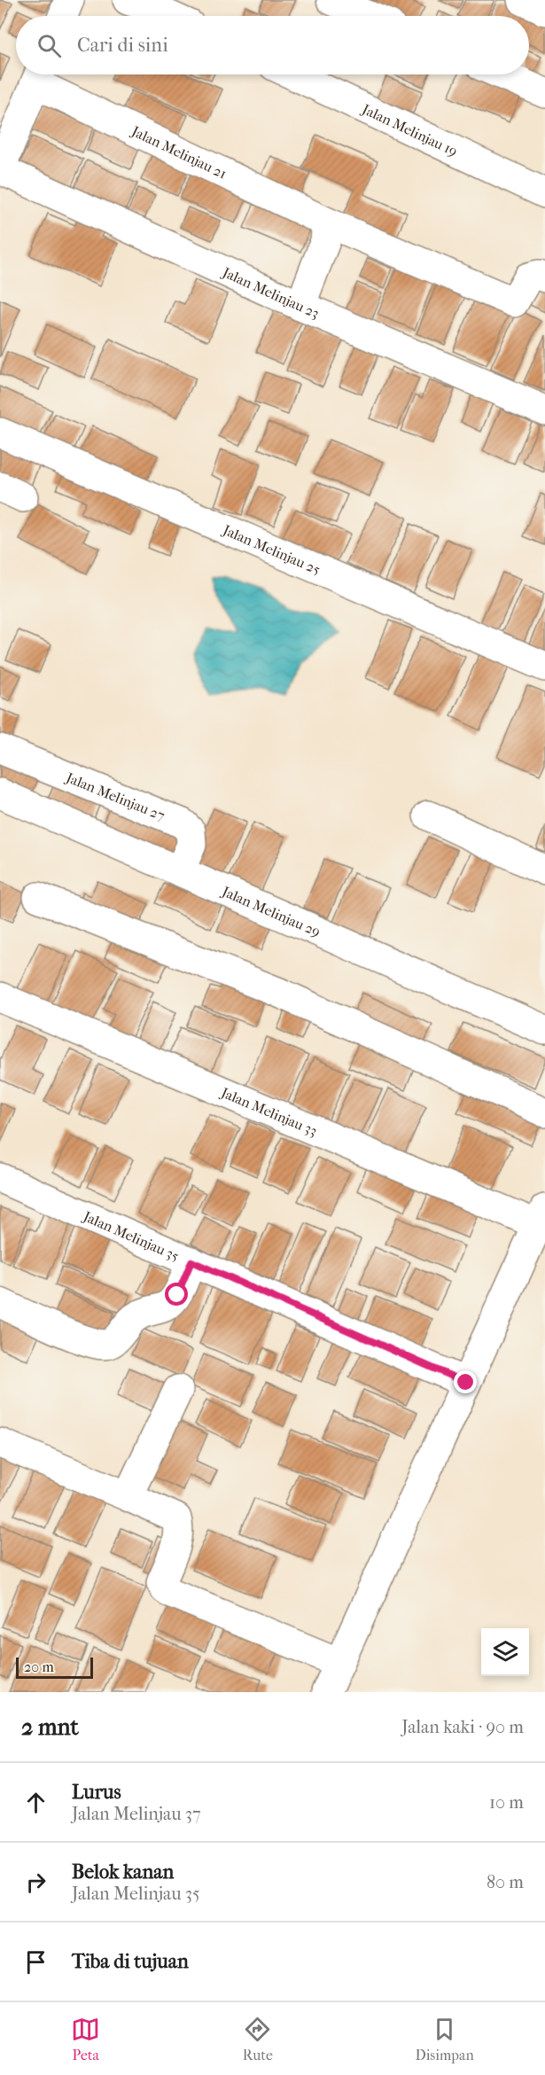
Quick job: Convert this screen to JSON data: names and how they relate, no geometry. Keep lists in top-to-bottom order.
{
  "streets": {
    "street": [
      "Jalan Melinjau 19",
      "Jalan Melinjau 21",
      "Jalan Melinjau 23",
      "Jalan Melinjau 25",
      "Jalan Melinjau 27",
      "Jalan Melinjau 29",
      "Jalan Melinjau 33",
      "Jalan Melinjau 35"
    ]
  },
  "crossings": [
    ["Jalan Melinjau 27", "Jalan Melinjau 29"]
  ],
  "scale_bar": "20 m",
  "page": {
    "search": "Cari di sini",
    "scale": "20 m",
    "heading": ["2 mnt", "Jalan kaki · 90 m"],
    "list": [
      ["Lurus", "Jalan Melinjau 37", "10 m"],
      ["Belok kanan", "Jalan Melinjau 35", "80 m"],
      "Tiba di tujuan"
    ],
    "nav": ["Peta", "Rute", "Disimpan"]
  }
}
